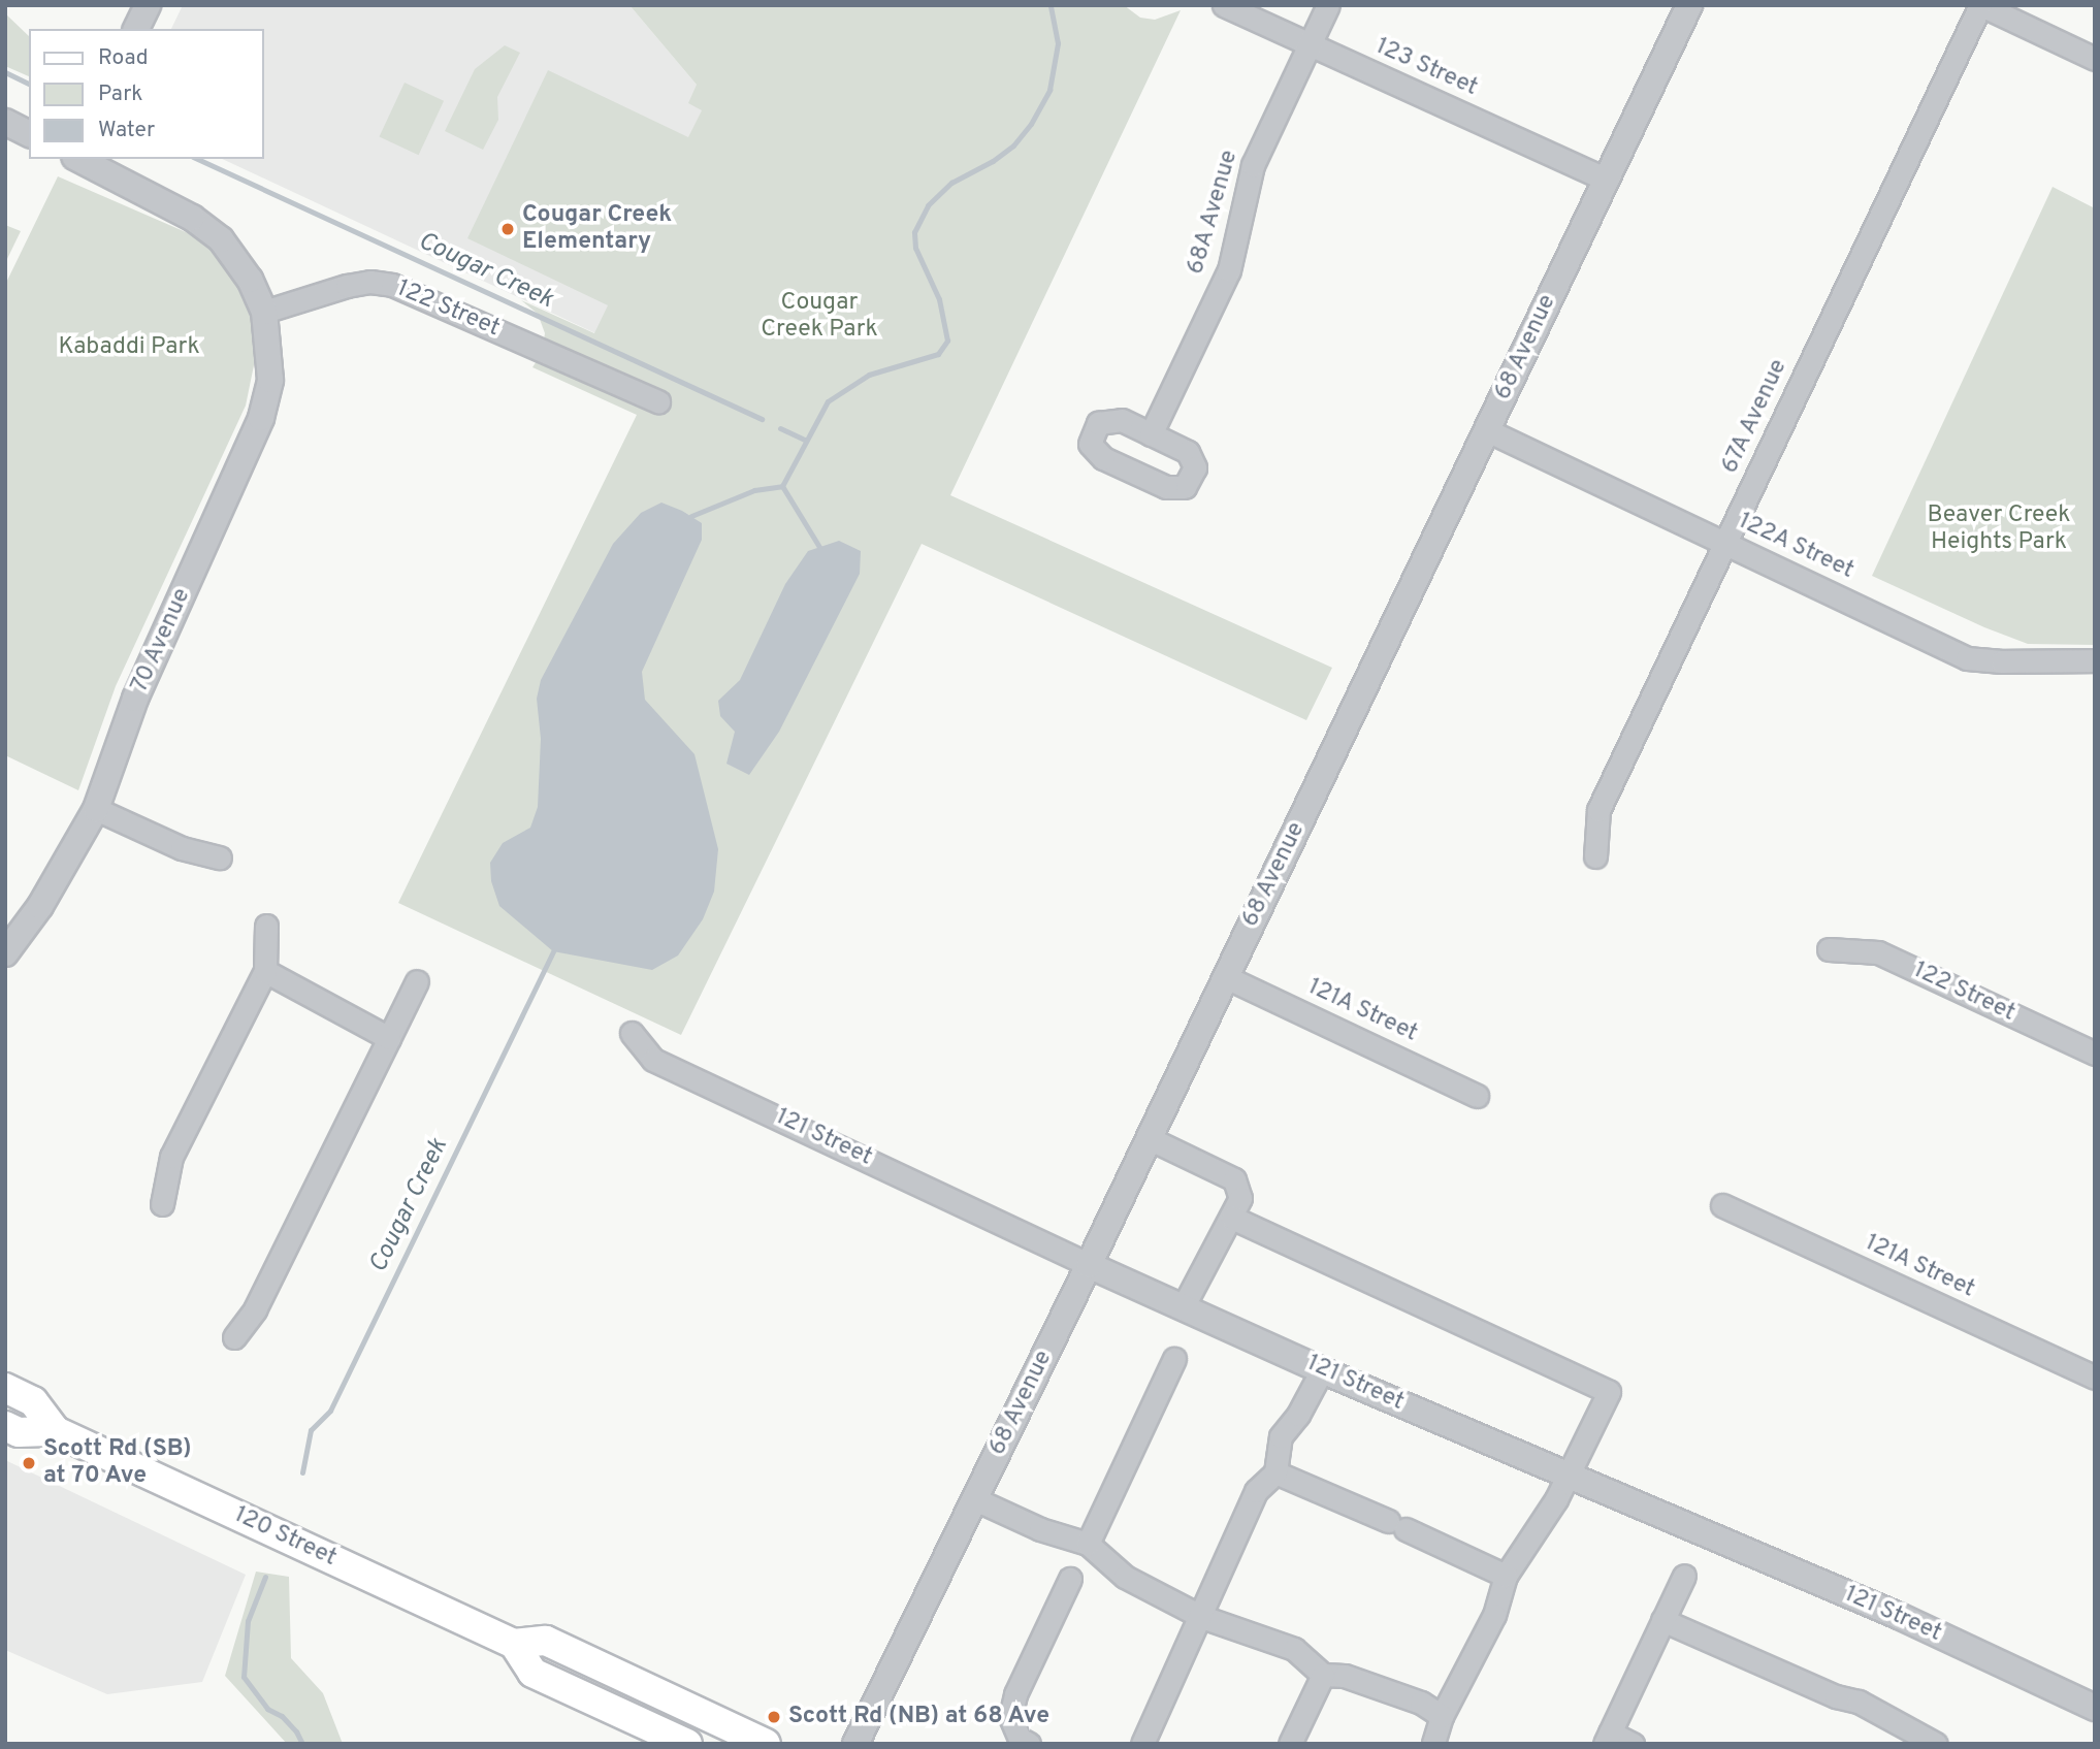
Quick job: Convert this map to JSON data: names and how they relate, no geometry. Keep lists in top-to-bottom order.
{
  "streets": {
    "main road": ["120 Street"],
    "street": [
      "123 Street",
      "68A Avenue",
      "122 Street",
      "68 Avenue",
      "67A Avenue",
      "122A Street",
      "70 Avenue",
      "121A Street",
      "121 Street"
    ]
  },
  "crossings": [
    ["123 Street", "68A Avenue"],
    ["123 Street", "68 Avenue"],
    ["122 Street", "70 Avenue"],
    ["68 Avenue", "122A Street"],
    ["68 Avenue", "121A Street"],
    ["68 Avenue", "121 Street"],
    ["67A Avenue", "122A Street"]
  ],
  "water": ["Cougar Creek"],
  "parks": ["Cougar Creek Park", "Kabaddi Park", "Beaver Creek Heights Park"],
  "places": ["Cougar Creek Elementary", "Scott Rd (SB) at 70 Ave", "Scott Rd (NB) at 68 Ave"],
  "legend": ["Road", "Park", "Water"]
}
